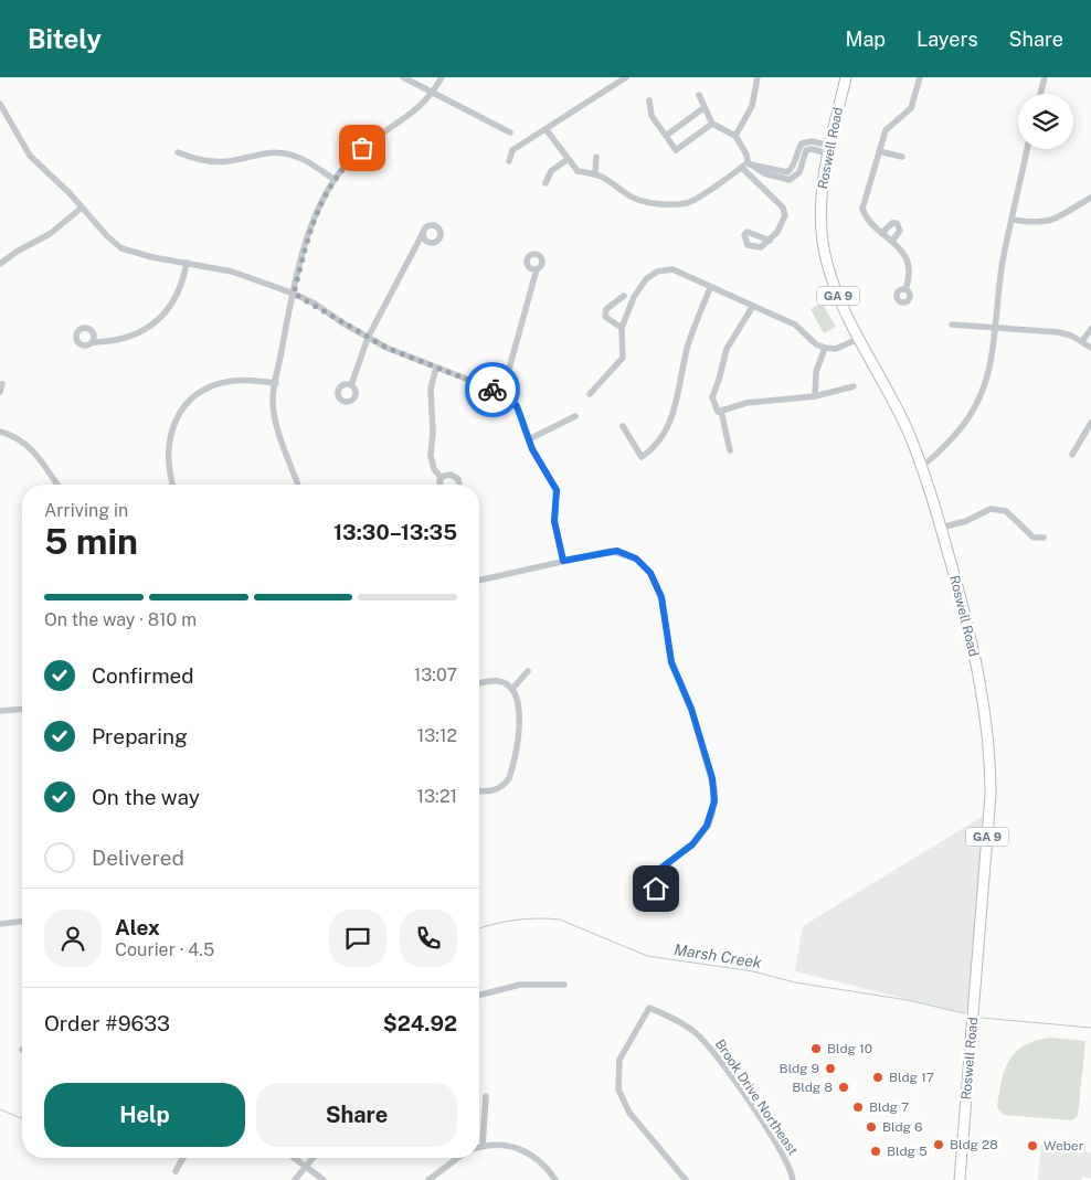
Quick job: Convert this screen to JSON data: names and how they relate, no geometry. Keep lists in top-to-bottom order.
{
  "streets": {
    "main road": ["Roswell Road", "GA 9"],
    "street": ["Brook Drive Northeast"]
  },
  "water": ["Marsh Creek"],
  "places": [
    "Bldg 10",
    "Bldg 9",
    "Bldg 17",
    "Bldg 8",
    "Bldg 7",
    "Bldg 6",
    "Bldg 28",
    "Weber",
    "Bldg 5"
  ],
  "page": {
    "header": "Bitely",
    "nav": ["Map", "Layers", "Share"],
    "heading": ["5 min", "Arriving in", "13:30–13:35"],
    "panel": [
      "Alex",
      "Courier · 4.5",
      "Order #9633",
      "$24.92"
    ],
    "bar": "On the way · 810 m",
    "list": [
      ["Confirmed", "13:07"],
      ["Preparing", "13:12"],
      ["On the way", "13:21"],
      "Delivered"
    ],
    "buttons": ["Help", "Share"]
  }
}
